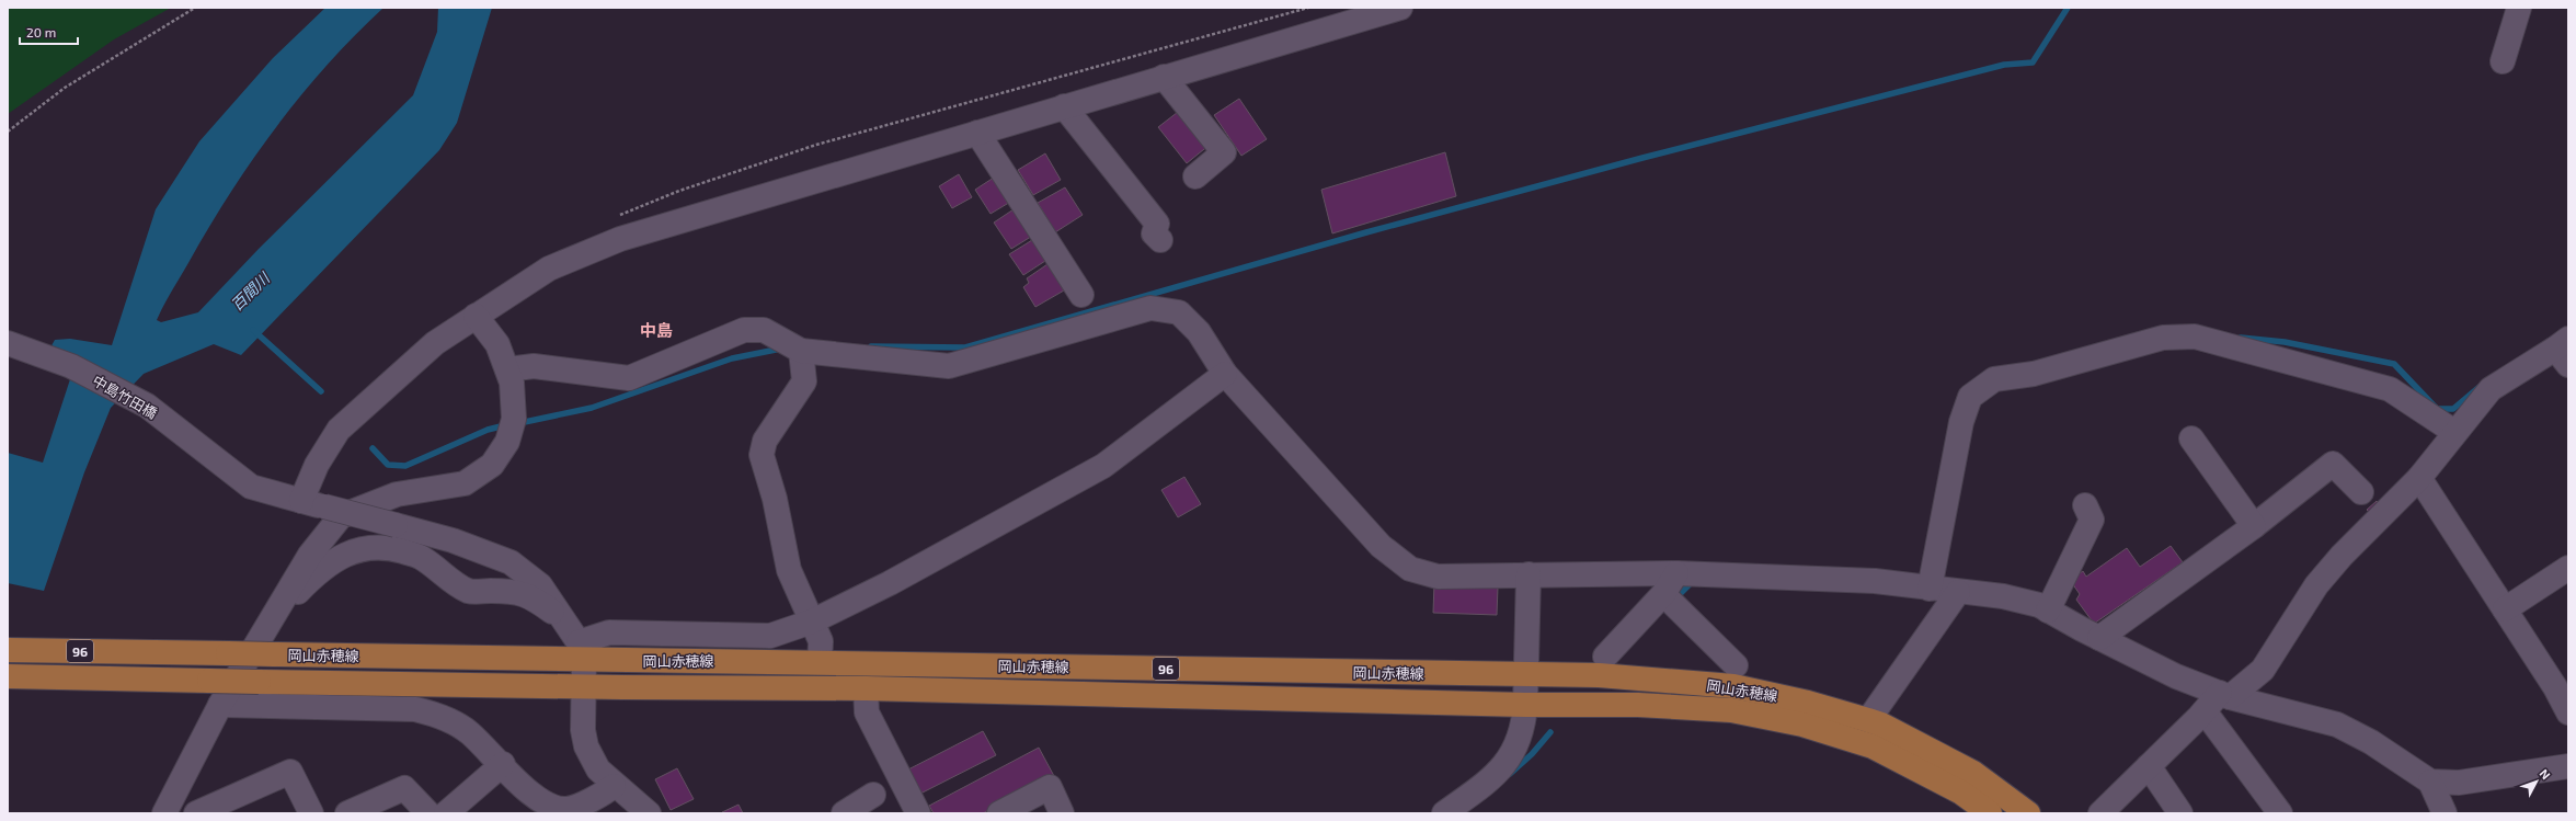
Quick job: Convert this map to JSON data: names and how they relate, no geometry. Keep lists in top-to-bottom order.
{
  "streets": {
    "main road": ["96", "岡山赤穂線"],
    "street": ["中島竹田橋"]
  },
  "districts": ["中島"],
  "water": ["百間川"],
  "scale_bar": "20 m",
  "north": "top right"
}
